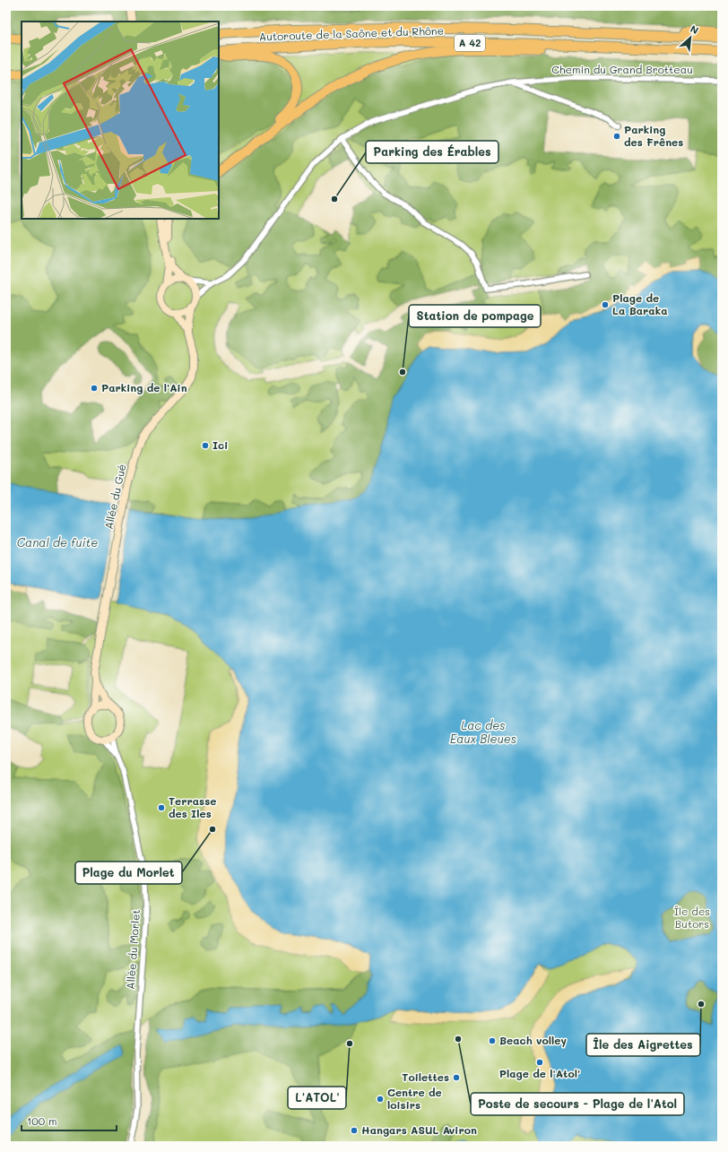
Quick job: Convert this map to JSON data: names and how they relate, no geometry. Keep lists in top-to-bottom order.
{
  "streets": {
    "highway": ["Autoroute de la Saône et du Rhône", "A 42"],
    "street": ["Chemin du Grand Brotteau", "Allée du Gué", "Allée du Morlet"]
  },
  "crossings": [
    ["Chemin du Grand Brotteau", "Allée du Gué"],
    ["Allée du Gué", "Allée du Morlet"]
  ],
  "water": ["Canal de fuite", "Lac des Eaux Bleues"],
  "parks": ["Île des Butors"],
  "places": [
    "Parking des Frênes",
    "Parking des Érables",
    "Plage de La Baraka",
    "Station de pompage",
    "Parking de l'Ain",
    "Ici",
    "Terrasse des Iles",
    "Plage du Morlet",
    "Île des Aigrettes",
    "Poste de secours - Plage de l'Atol",
    "Beach volley",
    "L'ATOL'",
    "Plage de l'Atol'",
    "Toilettes",
    "Centre de loisirs",
    "Hangars ASUL Aviron"
  ],
  "scale_bar": "100 m",
  "north": "top right"
}
